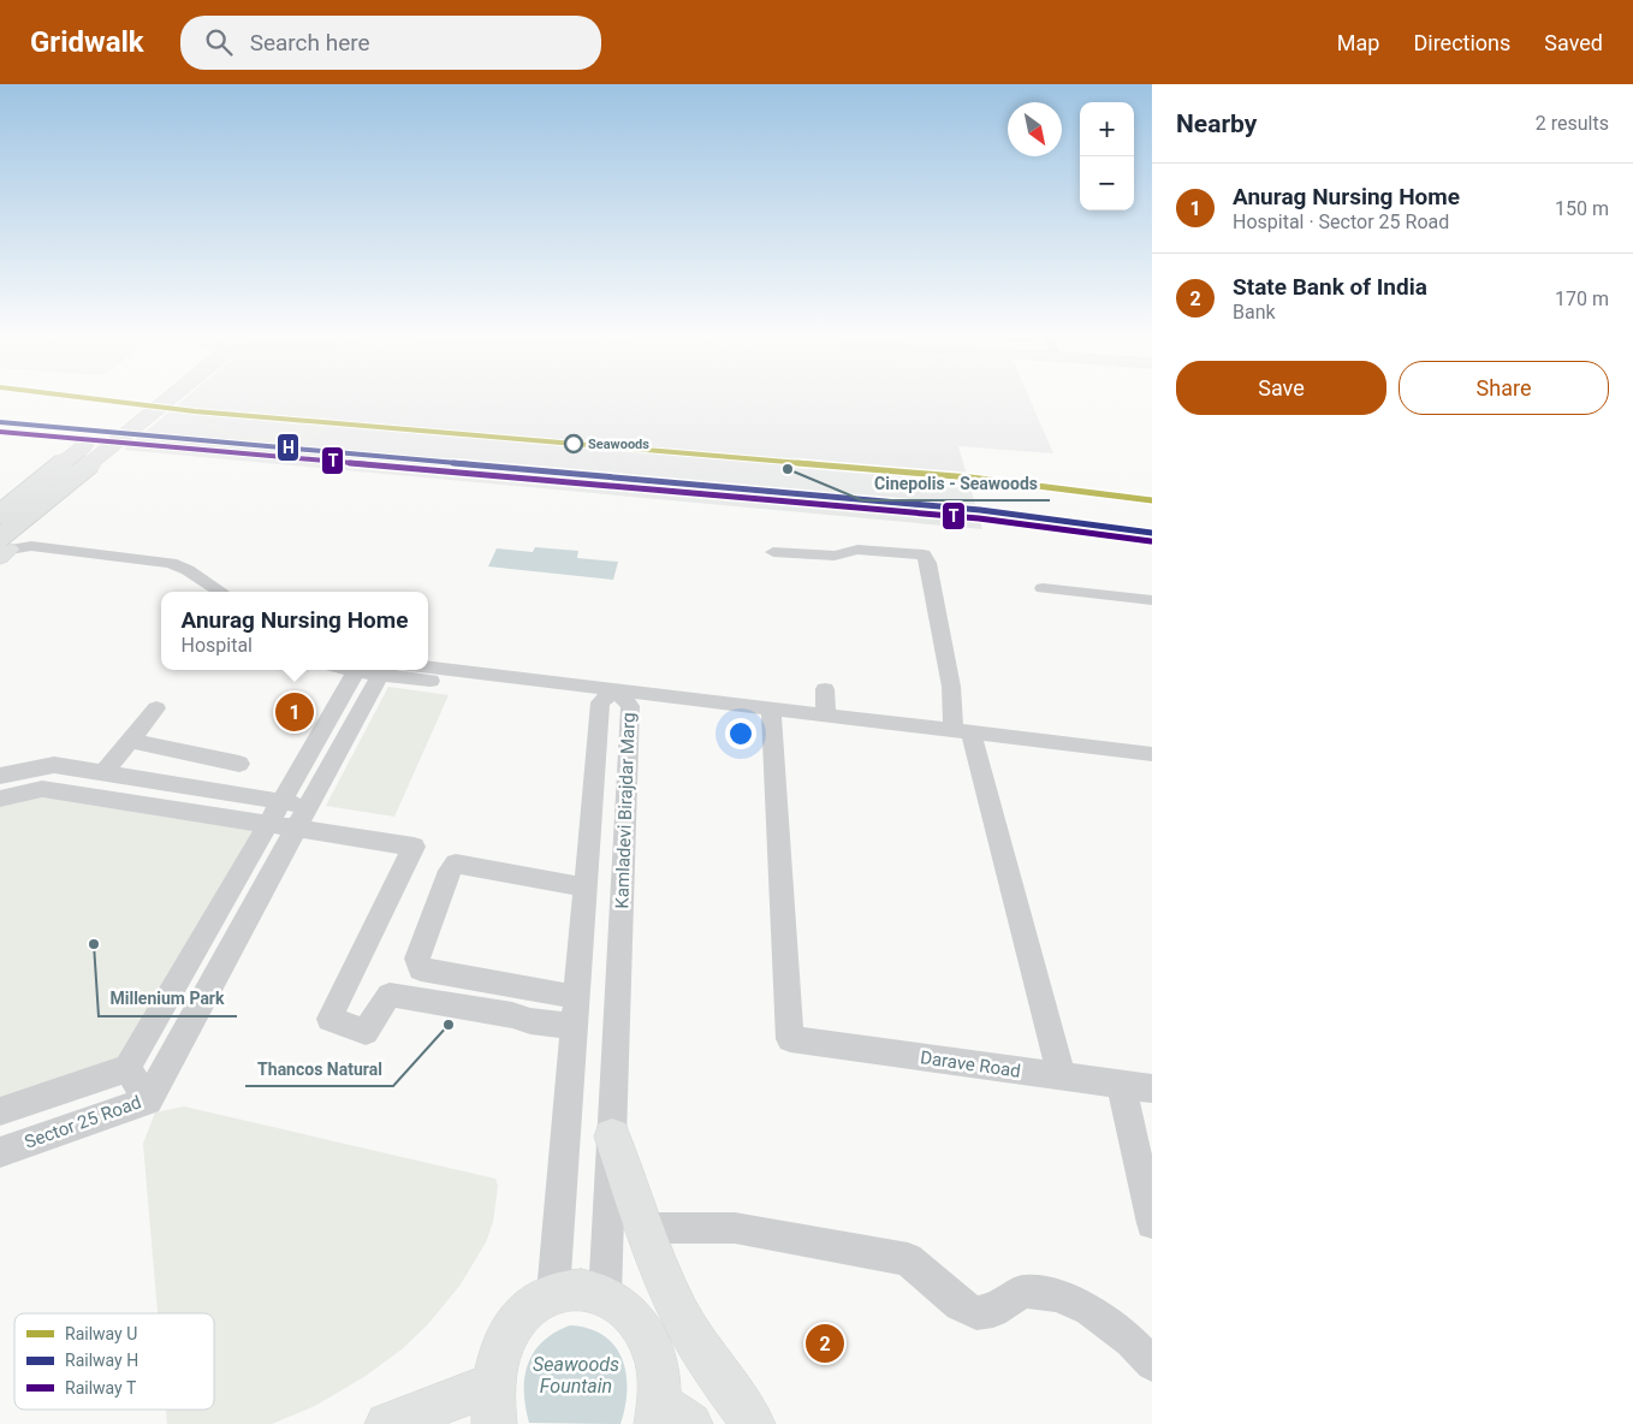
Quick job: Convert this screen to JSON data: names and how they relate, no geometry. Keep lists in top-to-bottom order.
{
  "streets": {
    "street": ["Kamladevi Birajdar Marg", "Darave Road", "Sector 25 Road"]
  },
  "water": ["Seawoods Fountain"],
  "places": [
    "Seawoods",
    "Cinepolis - Seawoods",
    "Millenium Park",
    "Thancos Natural"
  ],
  "lines": ["rail line U", "rail line H", "rail line T"],
  "legend": ["Railway U", "Railway H", "Railway T"],
  "north": "bottom right",
  "page": {
    "header": "Gridwalk",
    "search": "Search here",
    "nav": ["Map", "Directions", "Saved"],
    "heading": ["Nearby", "2 results"],
    "map_buttons": ["+", "−"],
    "list": [
      {
        "mark": "1",
        "name": "Anurag Nursing Home",
        "note": "Hospital · Sector 25 Road",
        "value": "150 m"
      },
      {
        "mark": "2",
        "name": "State Bank of India",
        "note": "Bank",
        "value": "170 m"
      }
    ],
    "buttons": ["Save", "Share"],
    "popup": ["Anurag Nursing Home", "Hospital"],
    "pins": ["1", "2"]
  }
}
